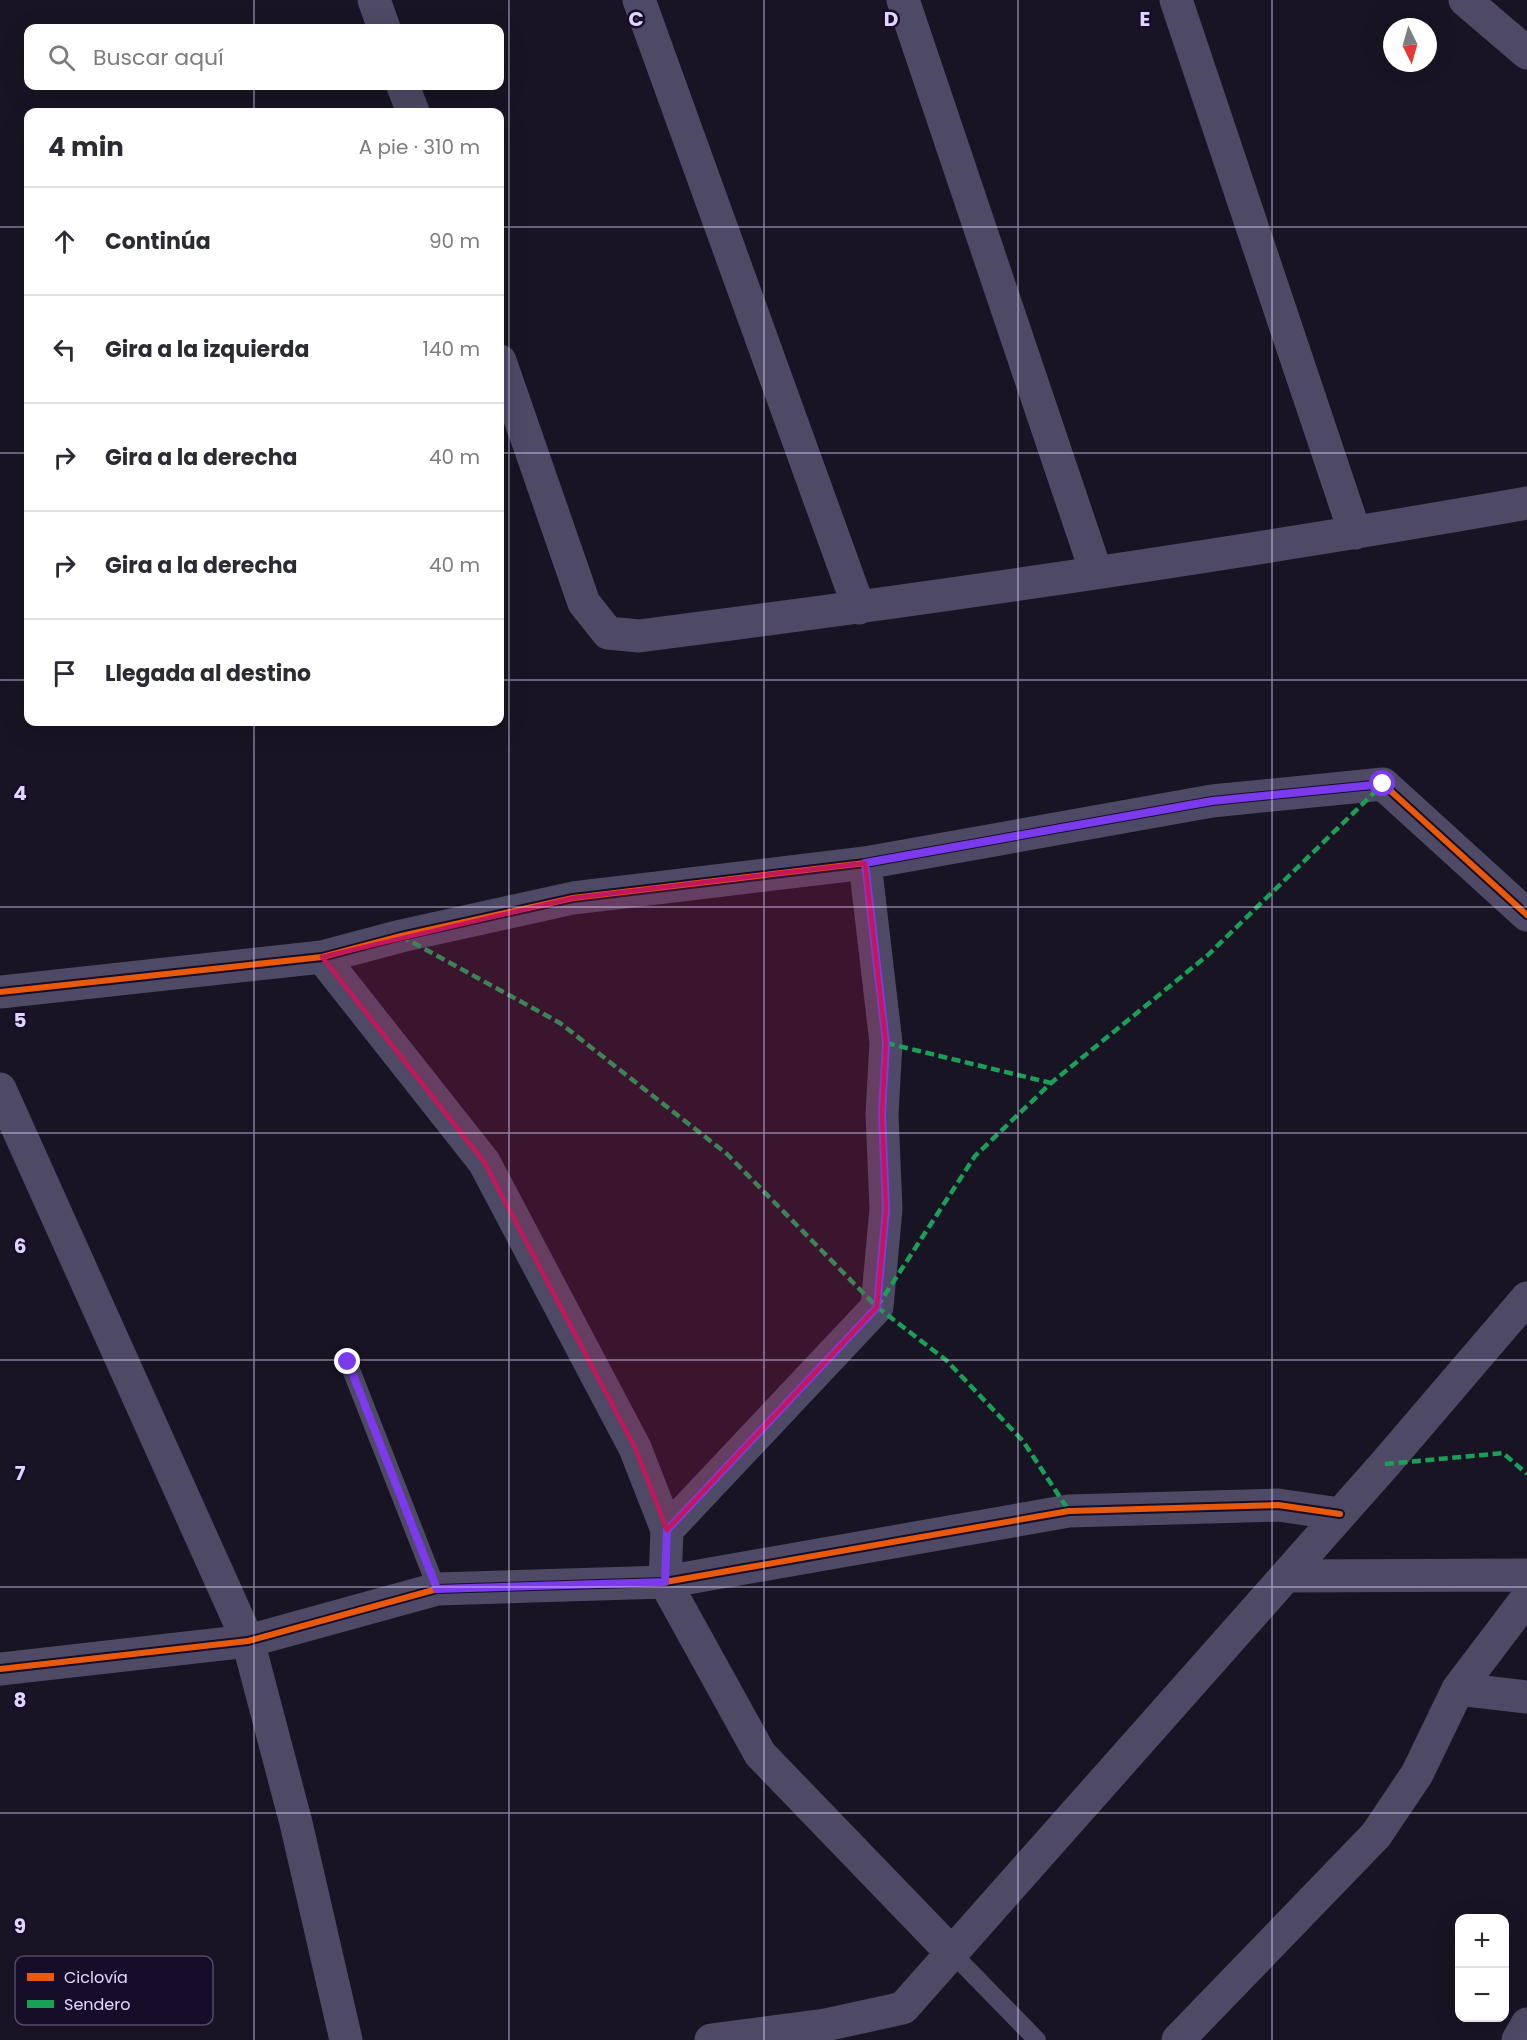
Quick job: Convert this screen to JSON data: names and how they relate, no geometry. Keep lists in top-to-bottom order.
{
  "legend": ["Ciclovía", "Sendero"],
  "north": "bottom",
  "page": {
    "search": "Buscar aquí",
    "heading": ["4 min", "A pie · 310 m"],
    "list": [
      ["Continúa", "90 m"],
      ["Gira a la izquierda", "140 m"],
      ["Gira a la derecha", "40 m"],
      ["Gira a la derecha", "40 m"],
      "Llegada al destino"
    ],
    "map_buttons": ["+", "−"]
  },
  "grid": {
    "columns": ["C", "D", "E"],
    "rows": [
      "4",
      "5",
      "6",
      "7",
      "8",
      "9"
    ]
  }
}
